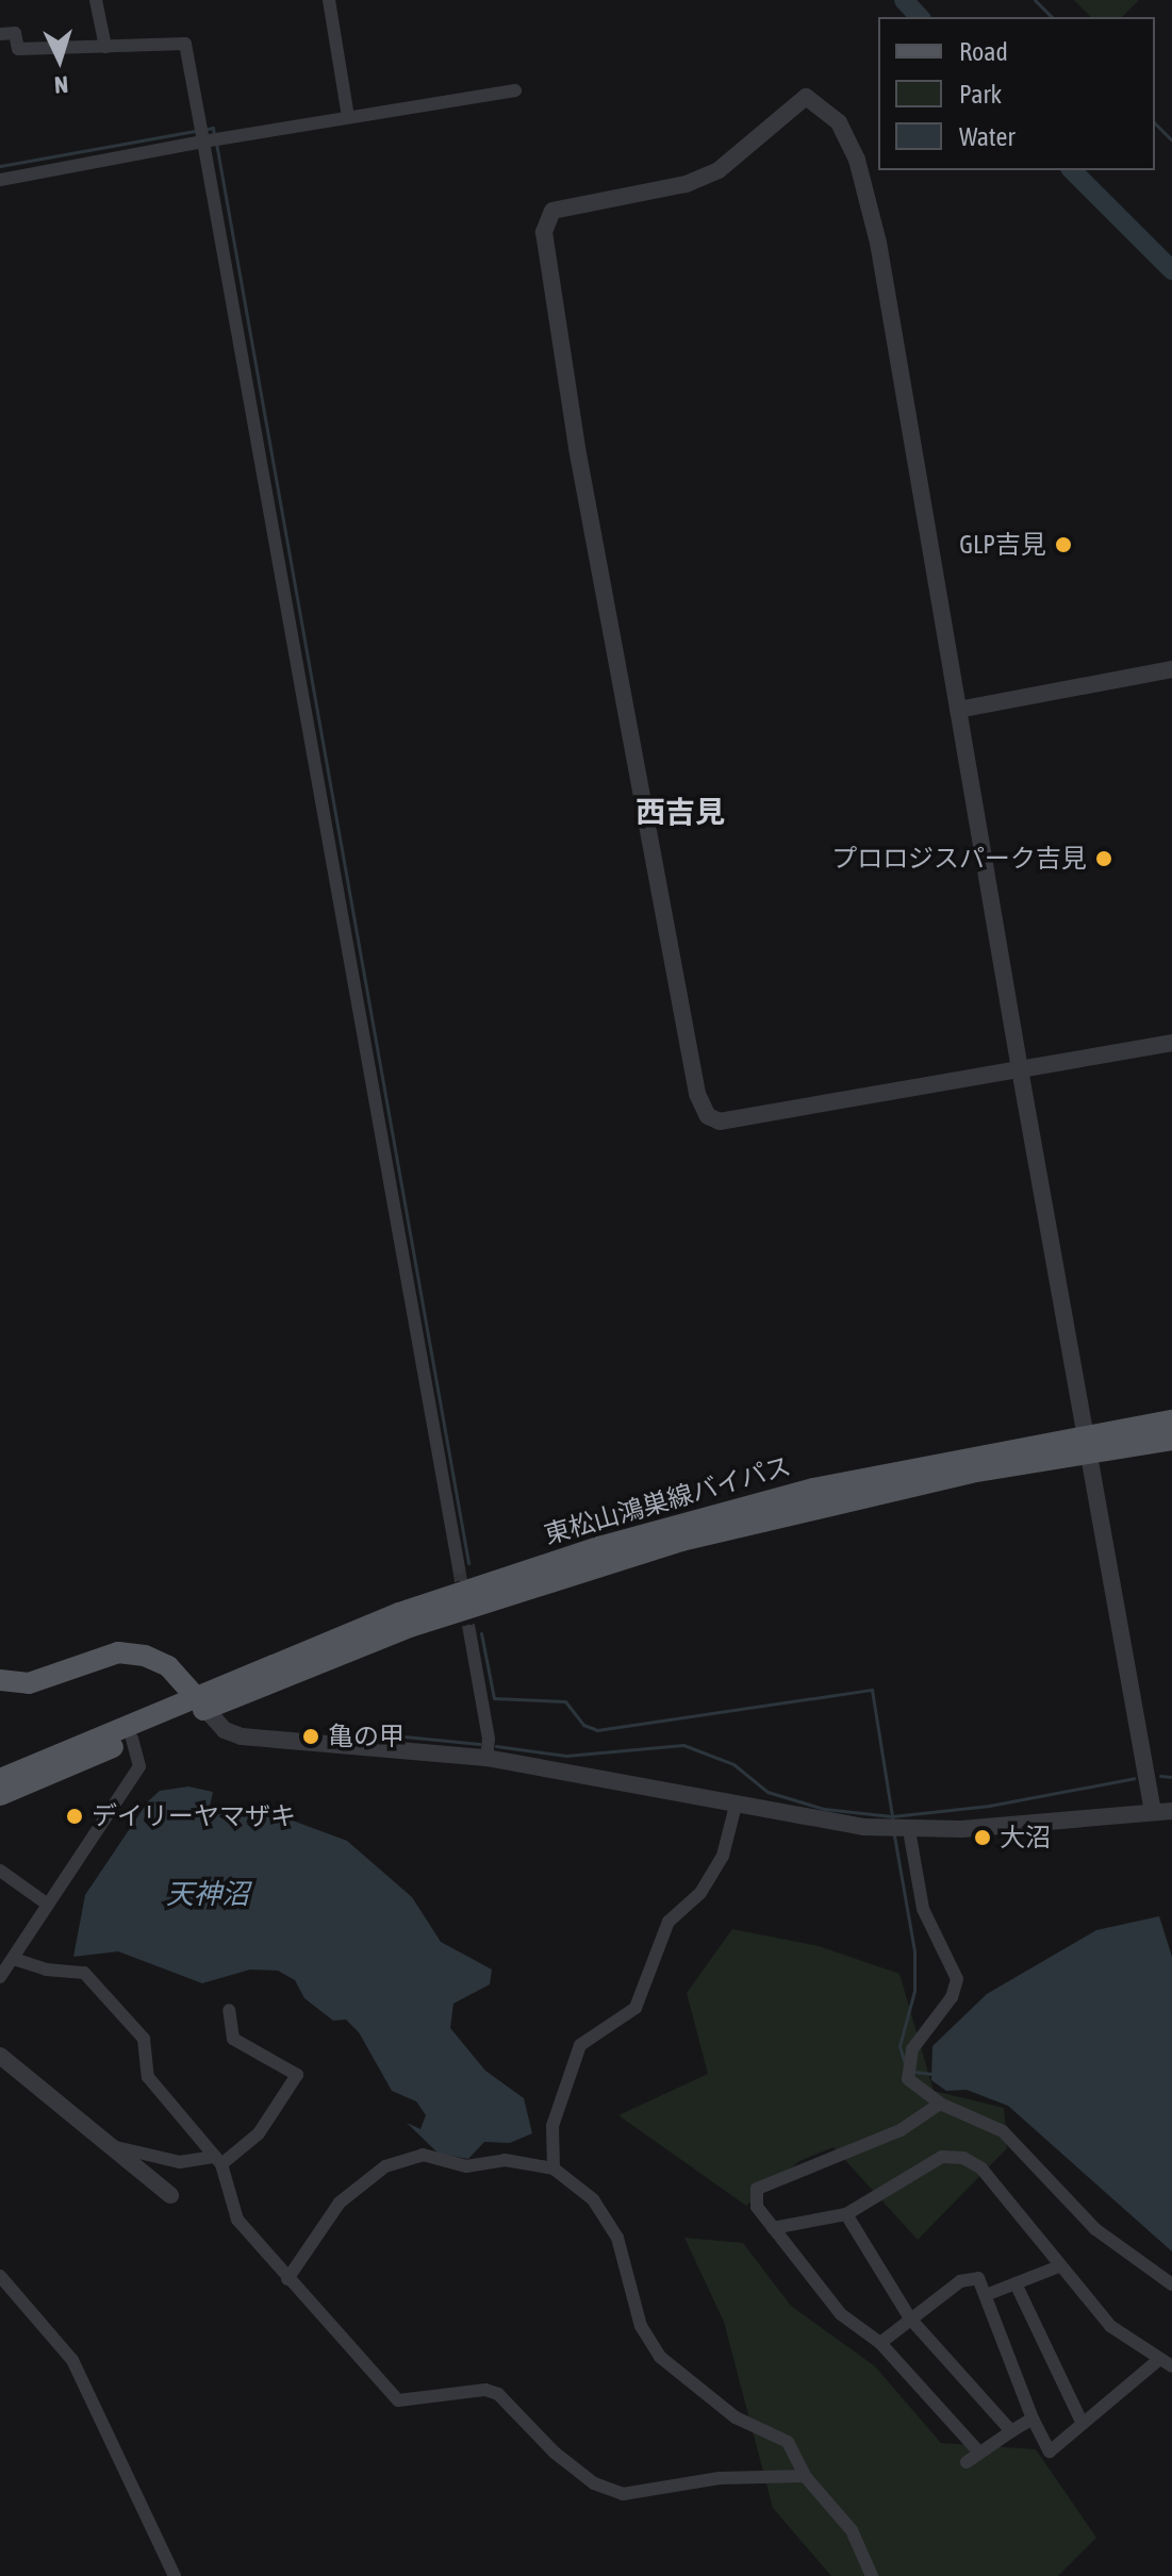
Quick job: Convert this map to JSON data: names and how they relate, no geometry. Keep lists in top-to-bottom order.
{
  "streets": {
    "main road": ["東松山鴻巣線バイパス"]
  },
  "districts": ["西吉見"],
  "water": ["天神沼"],
  "places": [
    "GLP吉見",
    "プロロジスパーク吉見",
    "亀の甲",
    "デイリーヤマザキ",
    "大沼"
  ],
  "legend": ["Road", "Park", "Water"],
  "north": "bottom"
}
